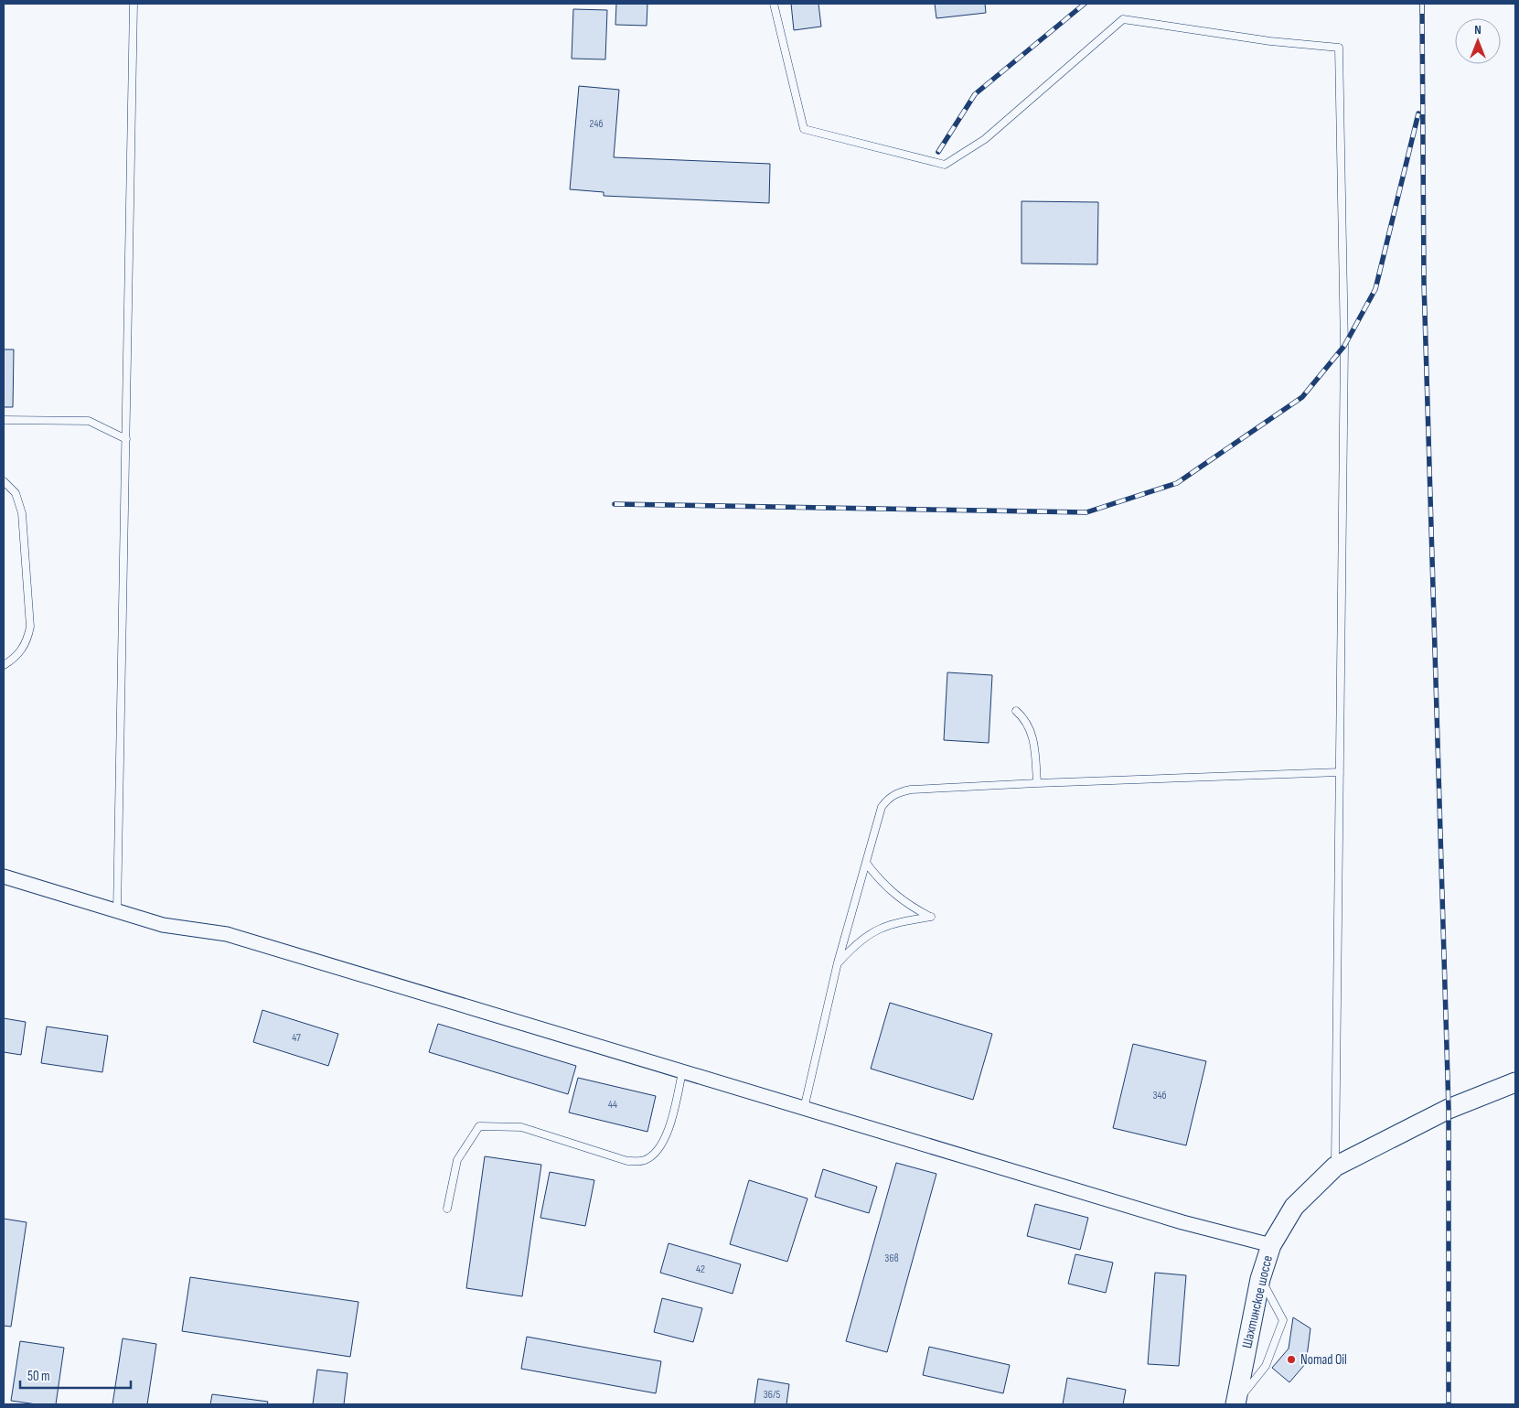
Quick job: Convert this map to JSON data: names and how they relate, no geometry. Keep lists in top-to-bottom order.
{
  "streets": {
    "main road": ["Шахтинское шоссе"]
  },
  "places": ["Nomad Oil"],
  "house_numbers": [
    "24б",
    "47",
    "34б",
    "44",
    "36в",
    "42",
    "36/5"
  ],
  "scale_bar": "50 m",
  "north": "top"
}
